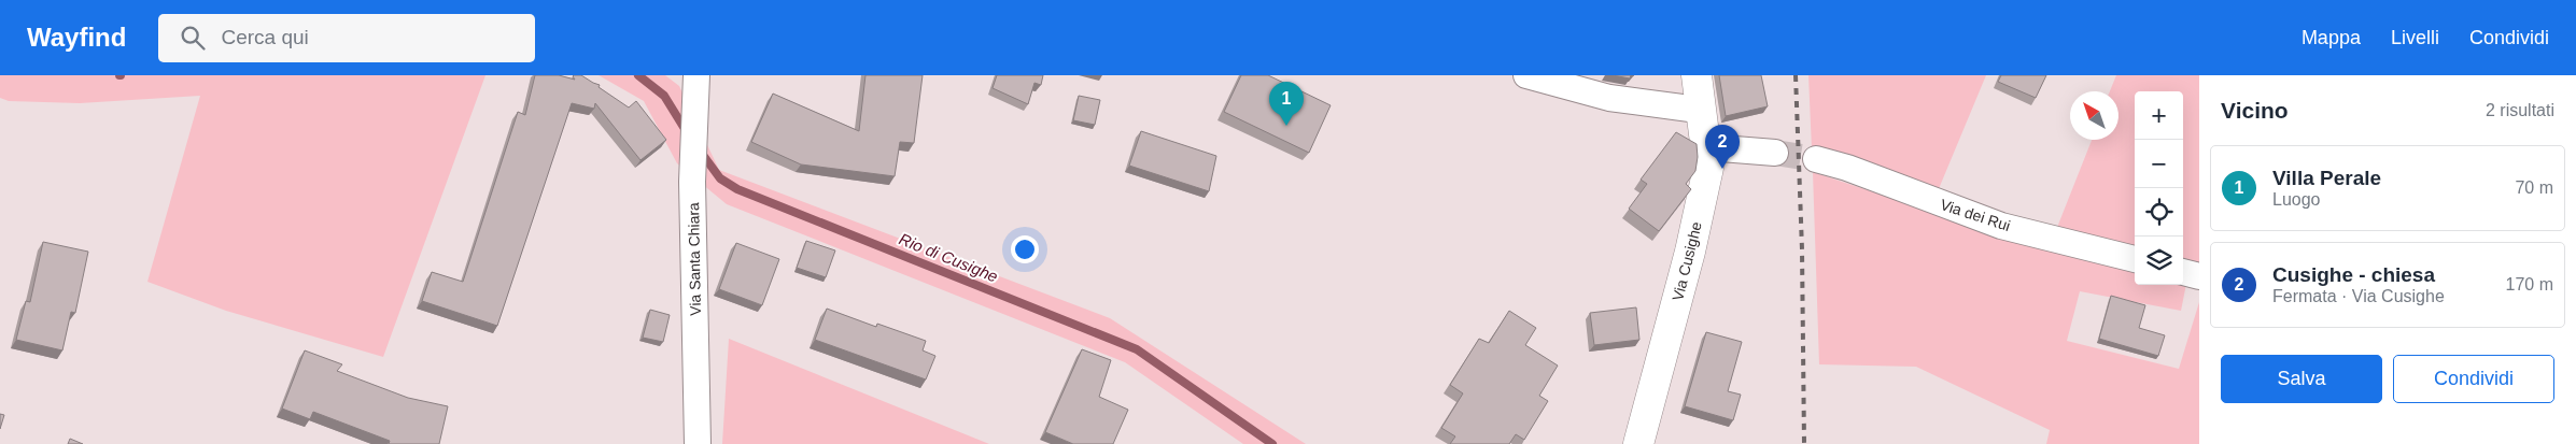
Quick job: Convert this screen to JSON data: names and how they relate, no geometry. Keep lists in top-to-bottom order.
{
  "streets": {
    "street": ["Via dei Rui", "Via Santa Chiara", "Via Cusighe"]
  },
  "water": ["Rio di Cusighe"],
  "north": "top left",
  "page": {
    "header": "Wayfind",
    "search": "Cerca qui",
    "nav": ["Mappa", "Livelli", "Condividi"],
    "heading": ["Vicino", "2 risultati"],
    "pins": ["1", "2"],
    "map_buttons": ["+", "−"],
    "list": [
      {
        "mark": "1",
        "name": "Villa Perale",
        "note": "Luogo",
        "value": "70 m"
      },
      {
        "mark": "2",
        "name": "Cusighe - chiesa",
        "note": "Fermata · Via Cusighe",
        "value": "170 m"
      }
    ],
    "buttons": ["Salva", "Condividi"]
  }
}
